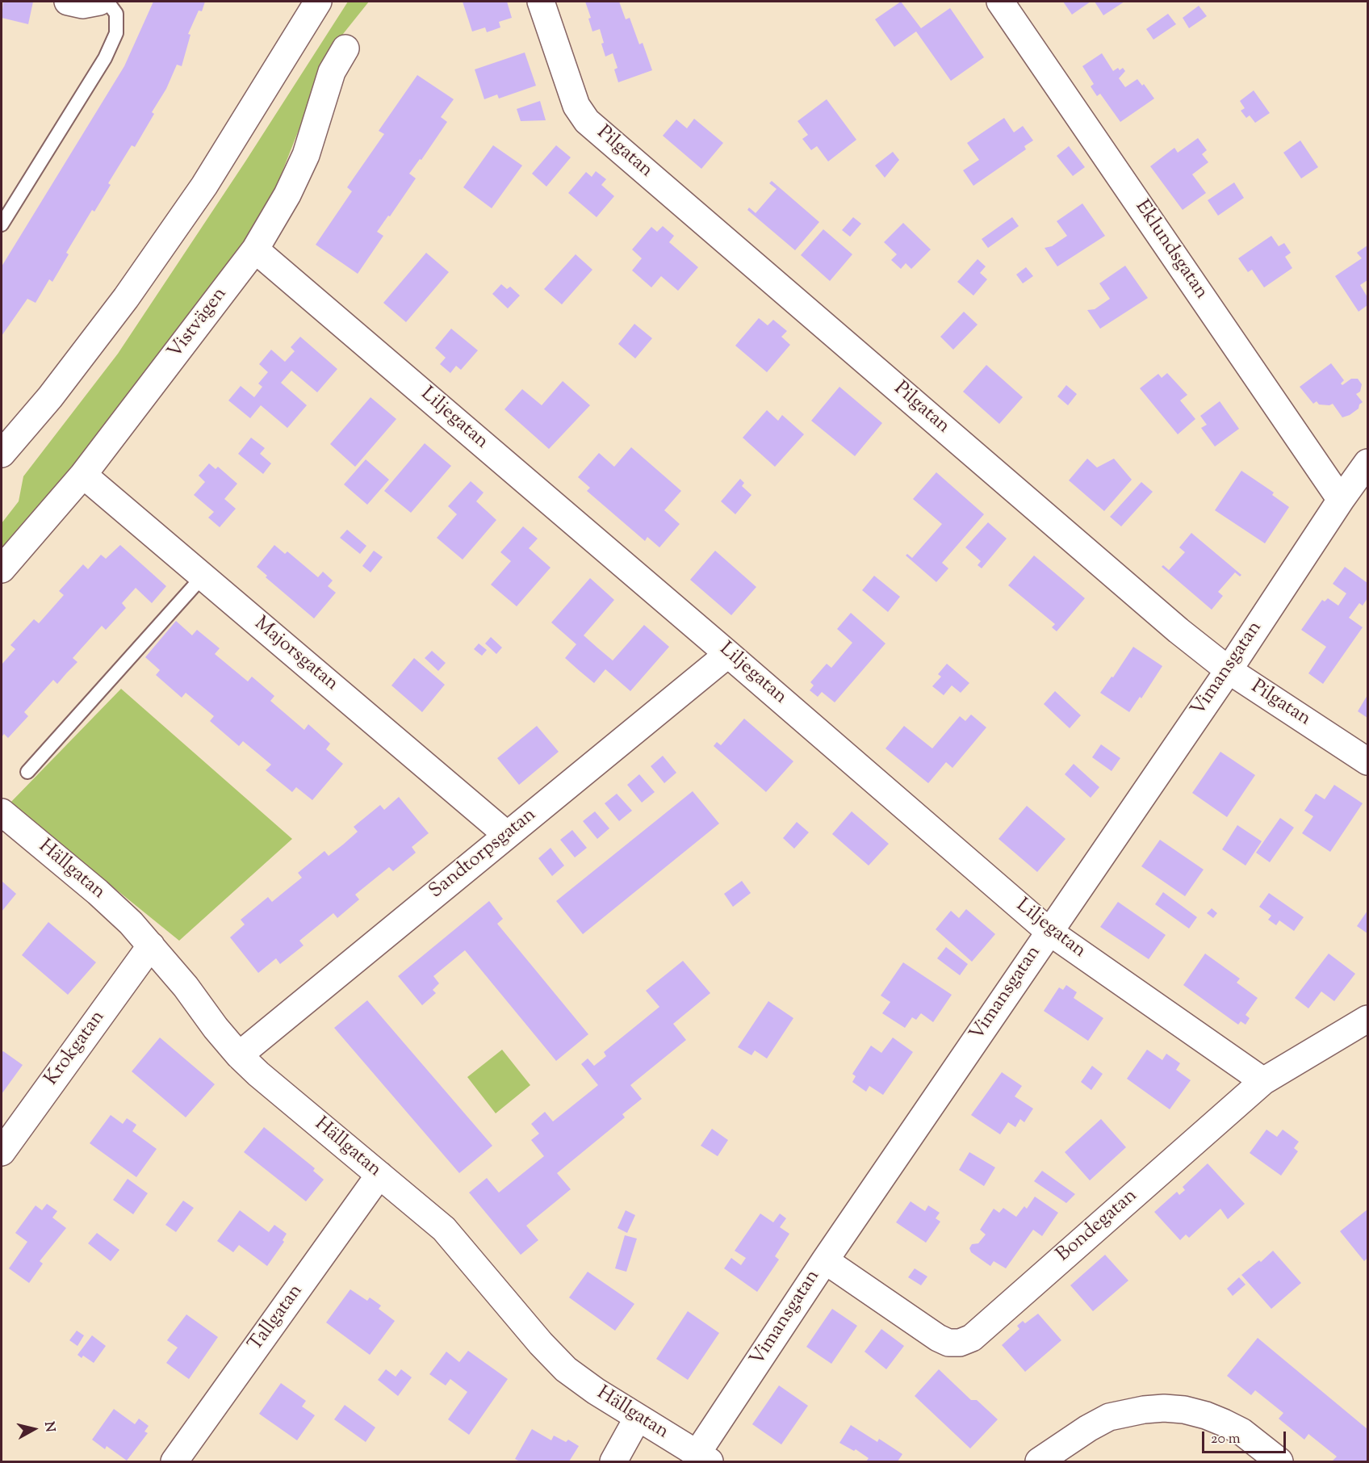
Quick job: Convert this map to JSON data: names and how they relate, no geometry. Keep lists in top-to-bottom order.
{
  "streets": {
    "street": [
      "Pilgatan",
      "Eklundsgatan",
      "Vistvägen",
      "Liljegatan",
      "Majorsgatan",
      "Vimansgatan",
      "Sandtorpsgatan",
      "Hällgatan",
      "Krokgatan",
      "Bondegatan",
      "Tallgatan"
    ]
  },
  "crossings": [
    ["Pilgatan", "Vimansgatan"],
    ["Eklundsgatan", "Vimansgatan"],
    ["Vistvägen", "Liljegatan"],
    ["Vistvägen", "Majorsgatan"],
    ["Liljegatan", "Vimansgatan"],
    ["Liljegatan", "Sandtorpsgatan"],
    ["Liljegatan", "Bondegatan"],
    ["Majorsgatan", "Sandtorpsgatan"],
    ["Vimansgatan", "Hällgatan"],
    ["Vimansgatan", "Bondegatan"],
    ["Sandtorpsgatan", "Hällgatan"],
    ["Hällgatan", "Krokgatan"],
    ["Hällgatan", "Tallgatan"]
  ],
  "scale_bar": "20 m",
  "north": "right"
}
